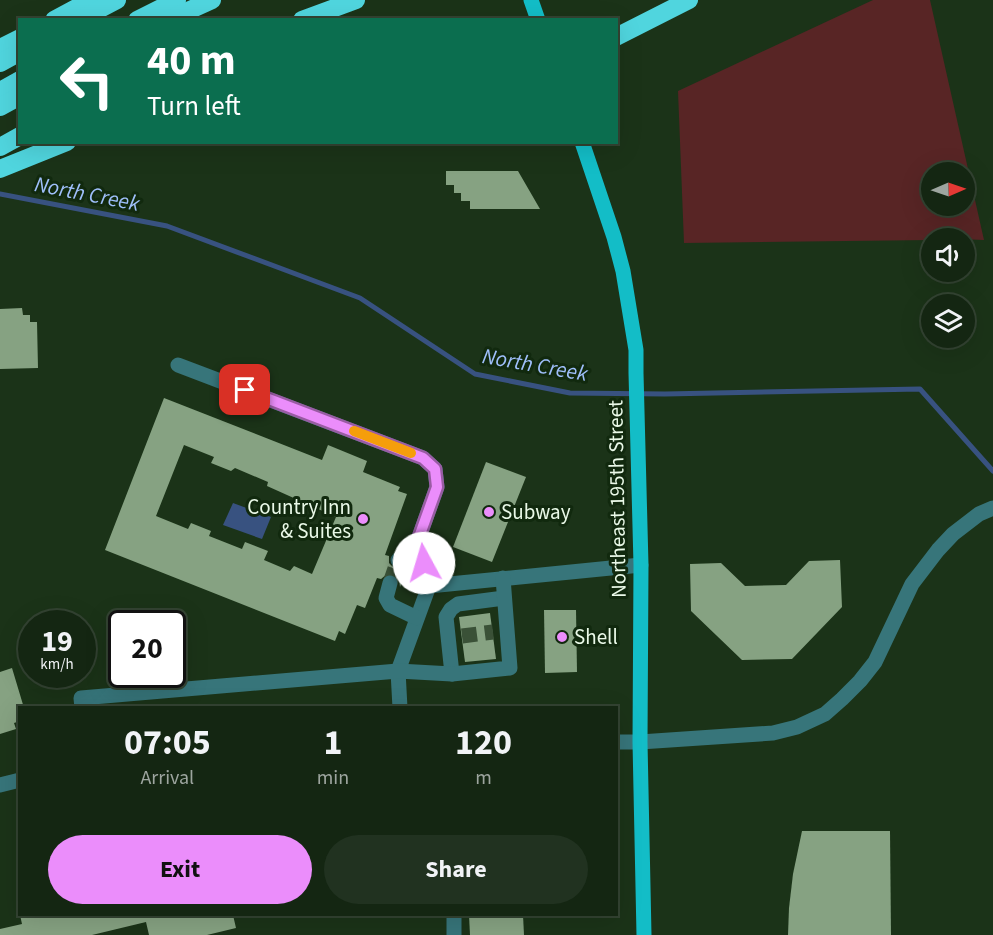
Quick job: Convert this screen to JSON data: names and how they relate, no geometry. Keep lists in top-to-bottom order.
{
  "streets": {
    "main road": ["Northeast 195th Street"]
  },
  "water": ["North Creek"],
  "places": ["Subway", "Country Inn & Suites", "Shell"],
  "north": "right",
  "page": {
    "turn": ["40 m", "Turn left"],
    "speed": "19 km/h",
    "limit": "20",
    "eta": [
      "07:05",
      "Arrival",
      "1",
      "min",
      "120",
      "m"
    ],
    "buttons": ["Exit", "Share"]
  }
}
